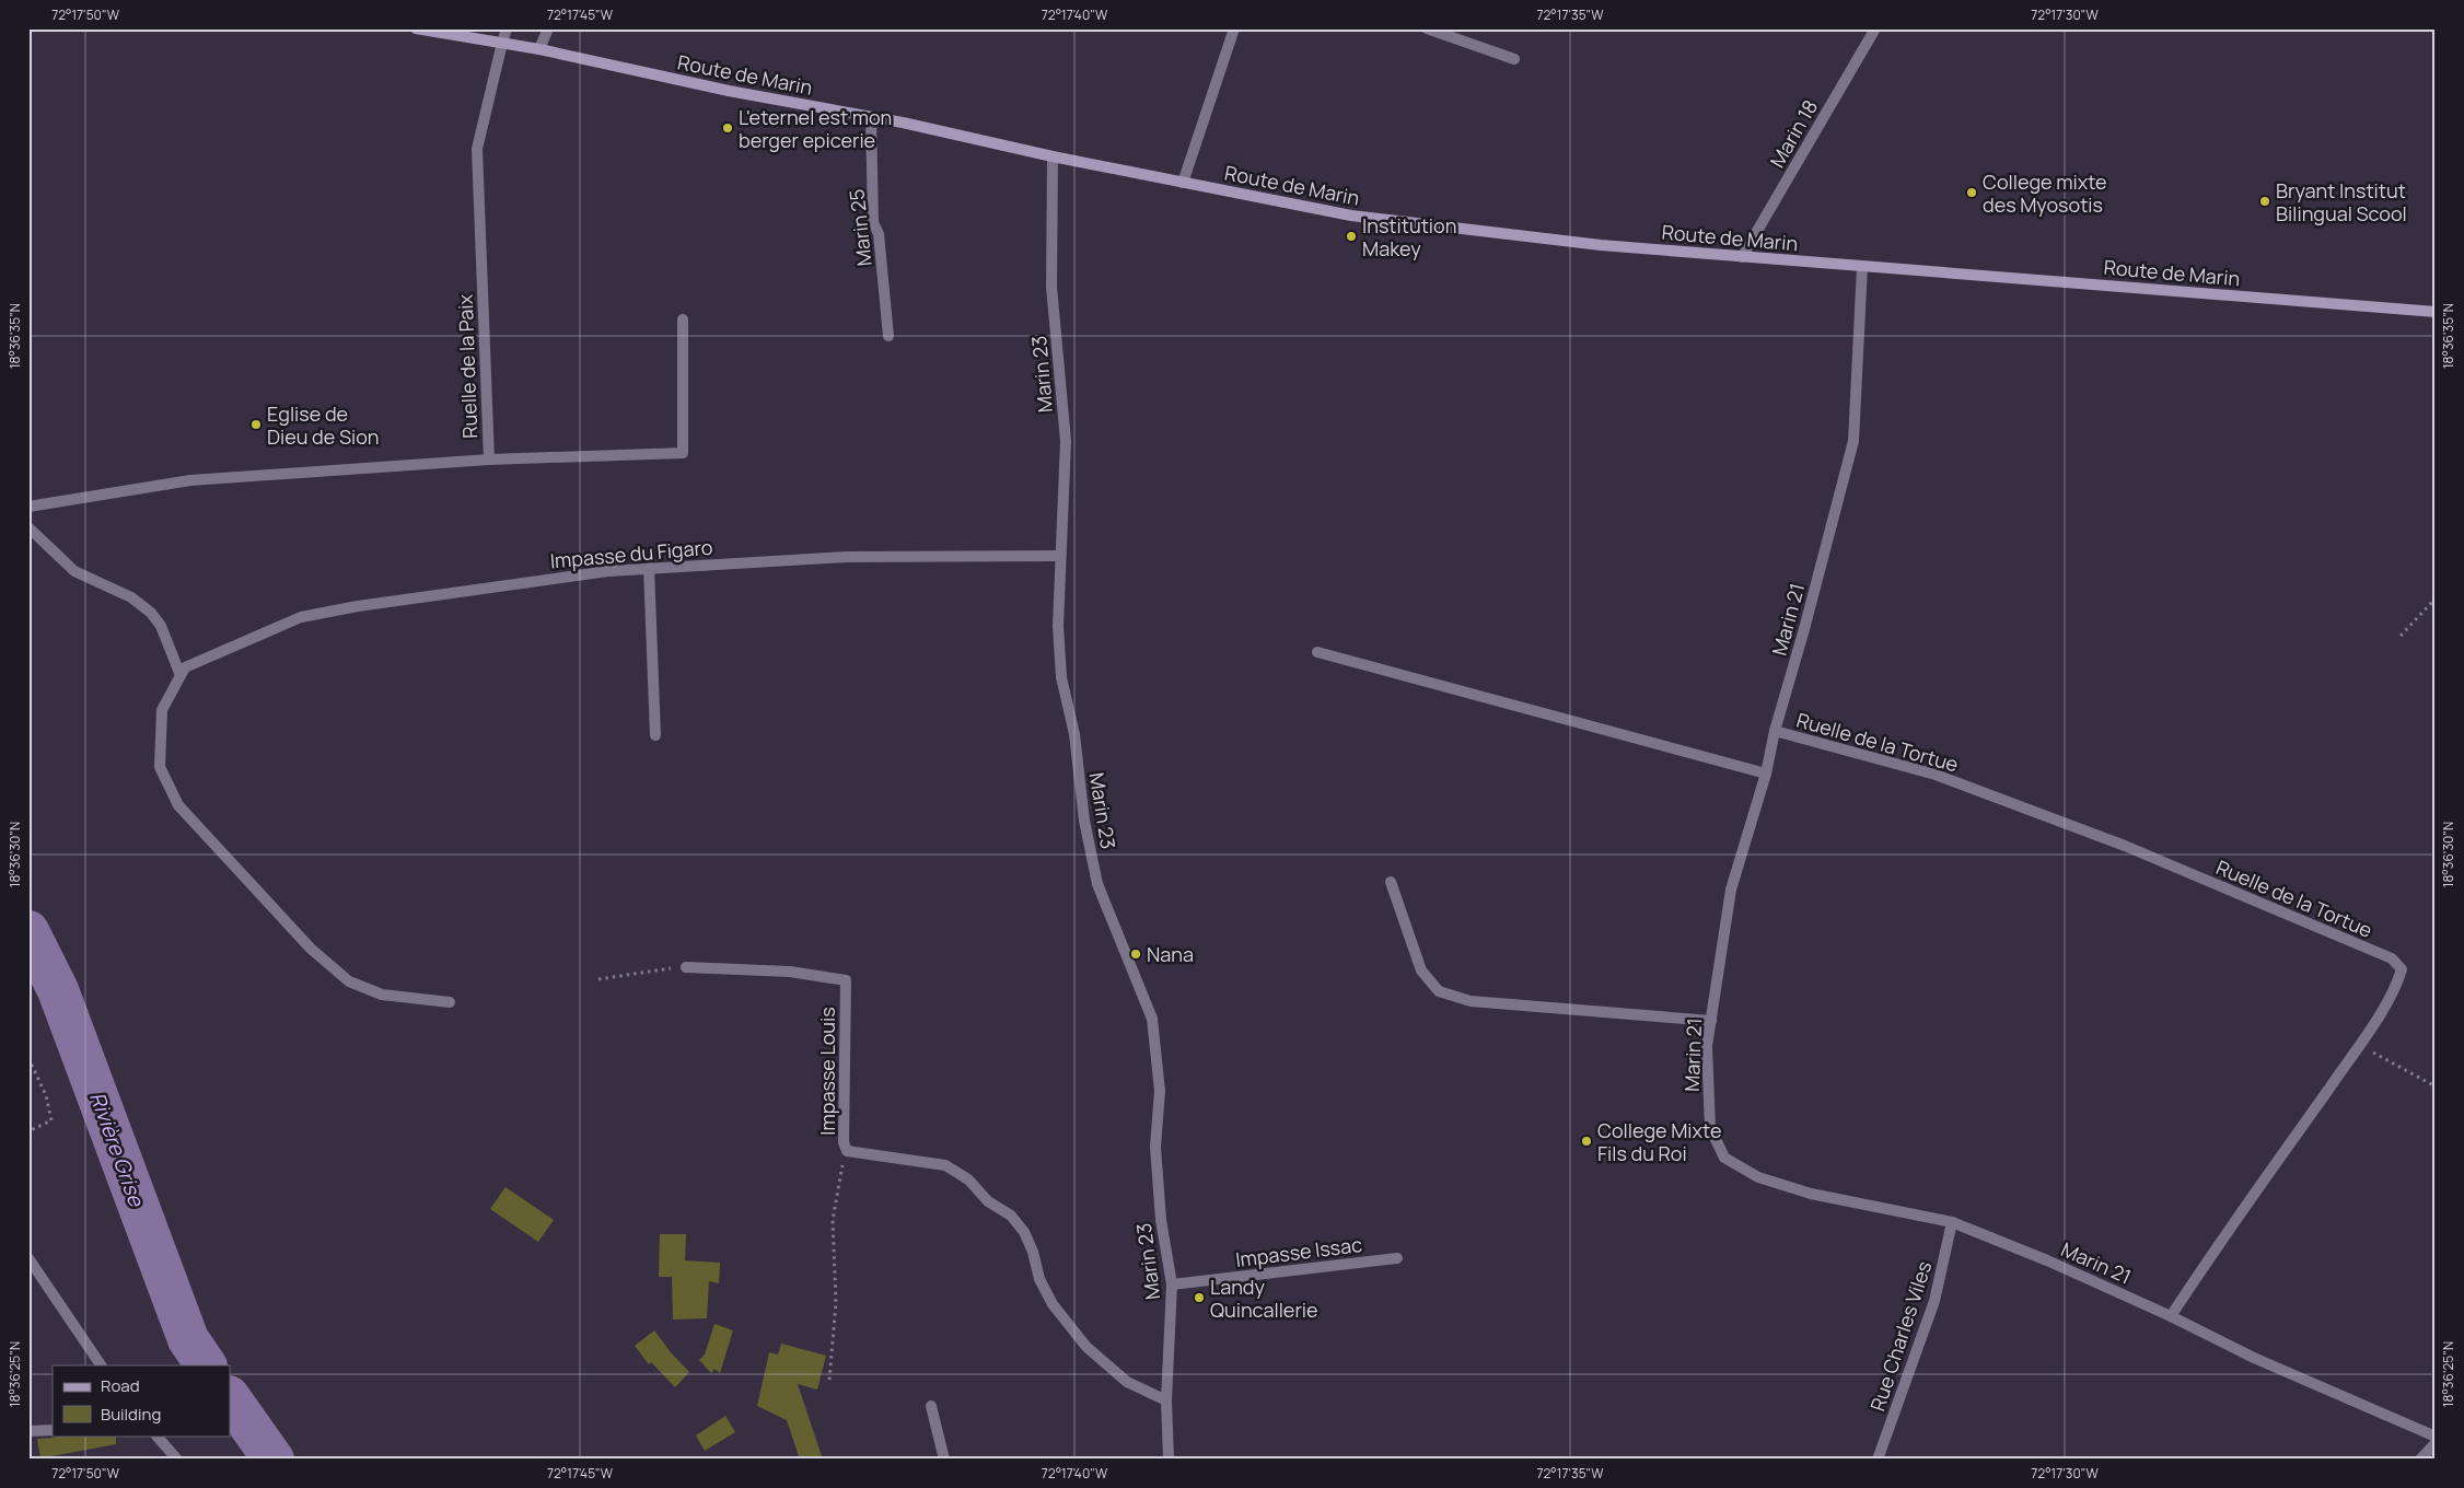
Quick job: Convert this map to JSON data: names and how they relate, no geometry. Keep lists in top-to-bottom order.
{
  "streets": {
    "main road": ["Route de Marin"],
    "street": [
      "Marin 18",
      "Marin 25",
      "Ruelle de la Paix",
      "Marin 23",
      "Impasse du Figaro",
      "Marin 21",
      "Ruelle de la Tortue",
      "Impasse Louis",
      "Impasse Issac",
      "Rue Charles Viles"
    ]
  },
  "crossings": [
    ["Route de Marin", "Marin 18"],
    ["Route de Marin", "Marin 25"],
    ["Route de Marin", "Ruelle de la Paix"],
    ["Route de Marin", "Marin 23"],
    ["Route de Marin", "Marin 21"],
    ["Marin 23", "Impasse du Figaro"],
    ["Marin 23", "Impasse Louis"],
    ["Marin 23", "Impasse Issac"],
    ["Marin 21", "Ruelle de la Tortue"],
    ["Marin 21", "Rue Charles Viles"]
  ],
  "water": ["Rivière Grise"],
  "places": [
    "L'eternel est mon berger epicerie",
    "College mixte des Myosotis",
    "Bryant Institut Bilingual Scool",
    "Institution Makey",
    "Eglise de Dieu de Sion",
    "Nana",
    "College Mixte Fils du Roi",
    "Landy Quincallerie"
  ],
  "legend": ["Road", "Building"],
  "coordinates": [
    "72°17'50\"W",
    "72°17'45\"W",
    "72°17'40\"W",
    "72°17'35\"W",
    "72°17'30\"W",
    "18°36'35\"N",
    "18°36'30\"N",
    "18°36'25\"N"
  ]
}
